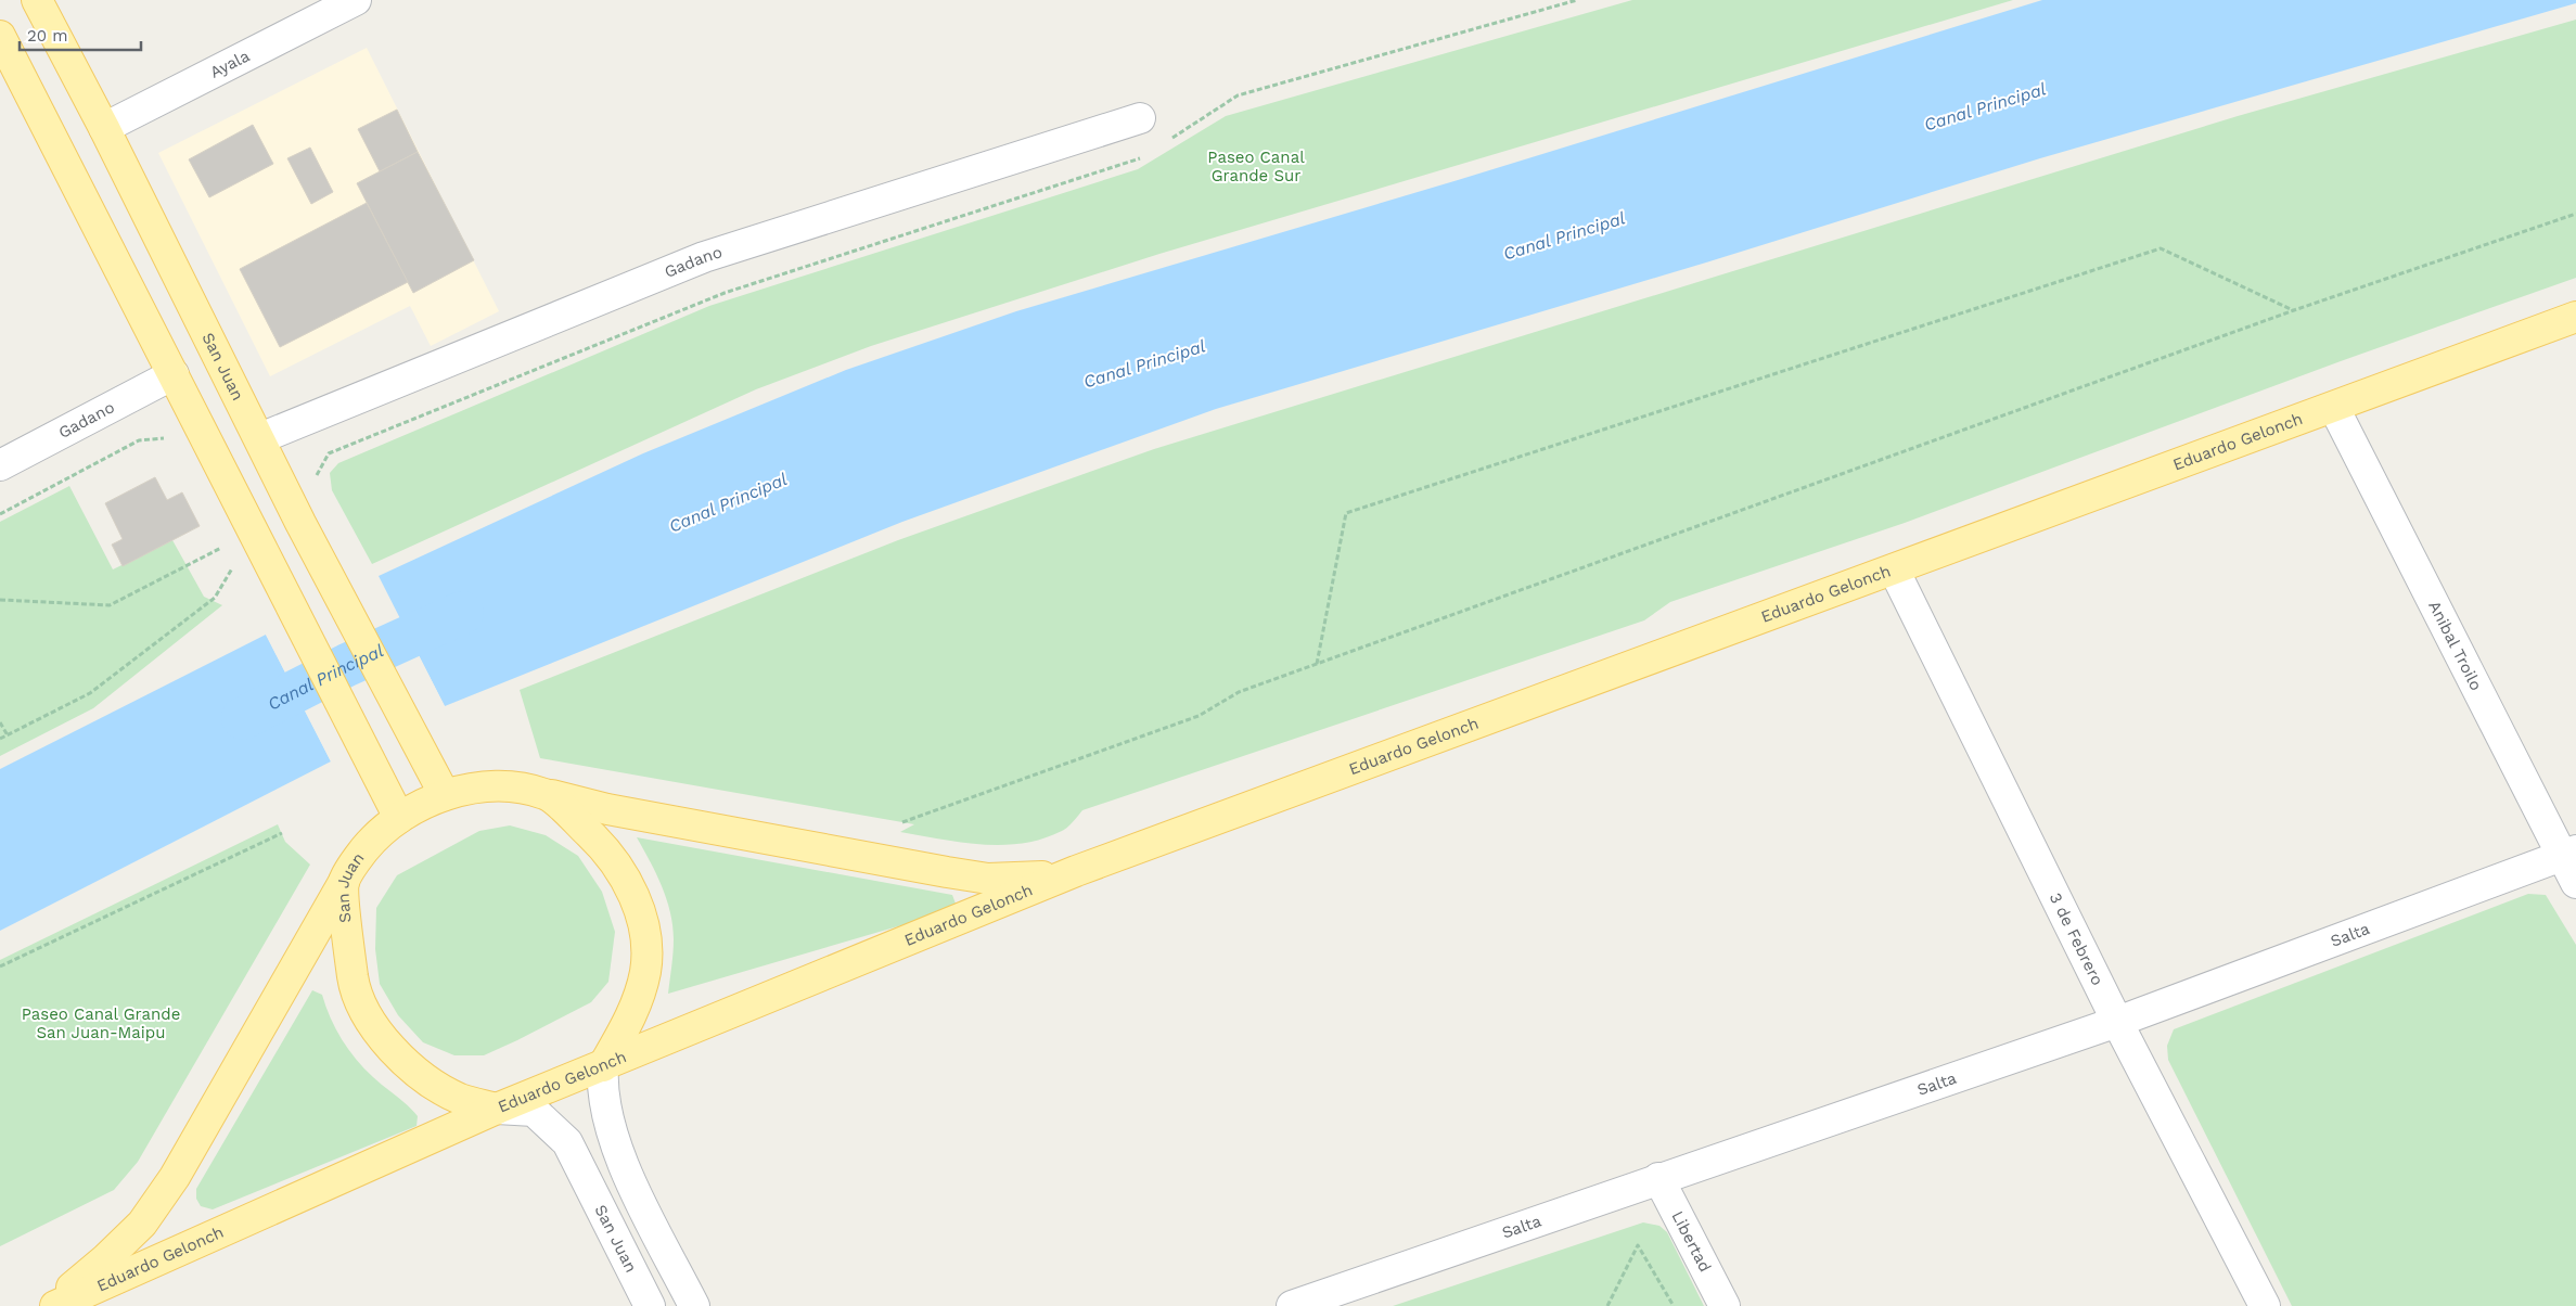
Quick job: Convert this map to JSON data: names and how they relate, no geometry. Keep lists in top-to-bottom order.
{
  "streets": {
    "main road": ["San Juan", "Eduardo Gelonch"],
    "street": [
      "Ayala",
      "Gadano",
      "Anibal Troilo",
      "Salta",
      "3 de Febrero",
      "Libertad"
    ]
  },
  "crossings": [
    ["Ayala", "San Juan"],
    ["Gadano", "San Juan"],
    ["San Juan", "Eduardo Gelonch"],
    ["Eduardo Gelonch", "Anibal Troilo"],
    ["Eduardo Gelonch", "3 de Febrero"],
    ["Anibal Troilo", "Salta"],
    ["Salta", "3 de Febrero"],
    ["Salta", "Libertad"]
  ],
  "water": ["Canal Principal"],
  "parks": ["Paseo Canal Grande Sur", "Paseo Canal Grande San Juan-Maipu"],
  "scale_bar": "20 m"
}
